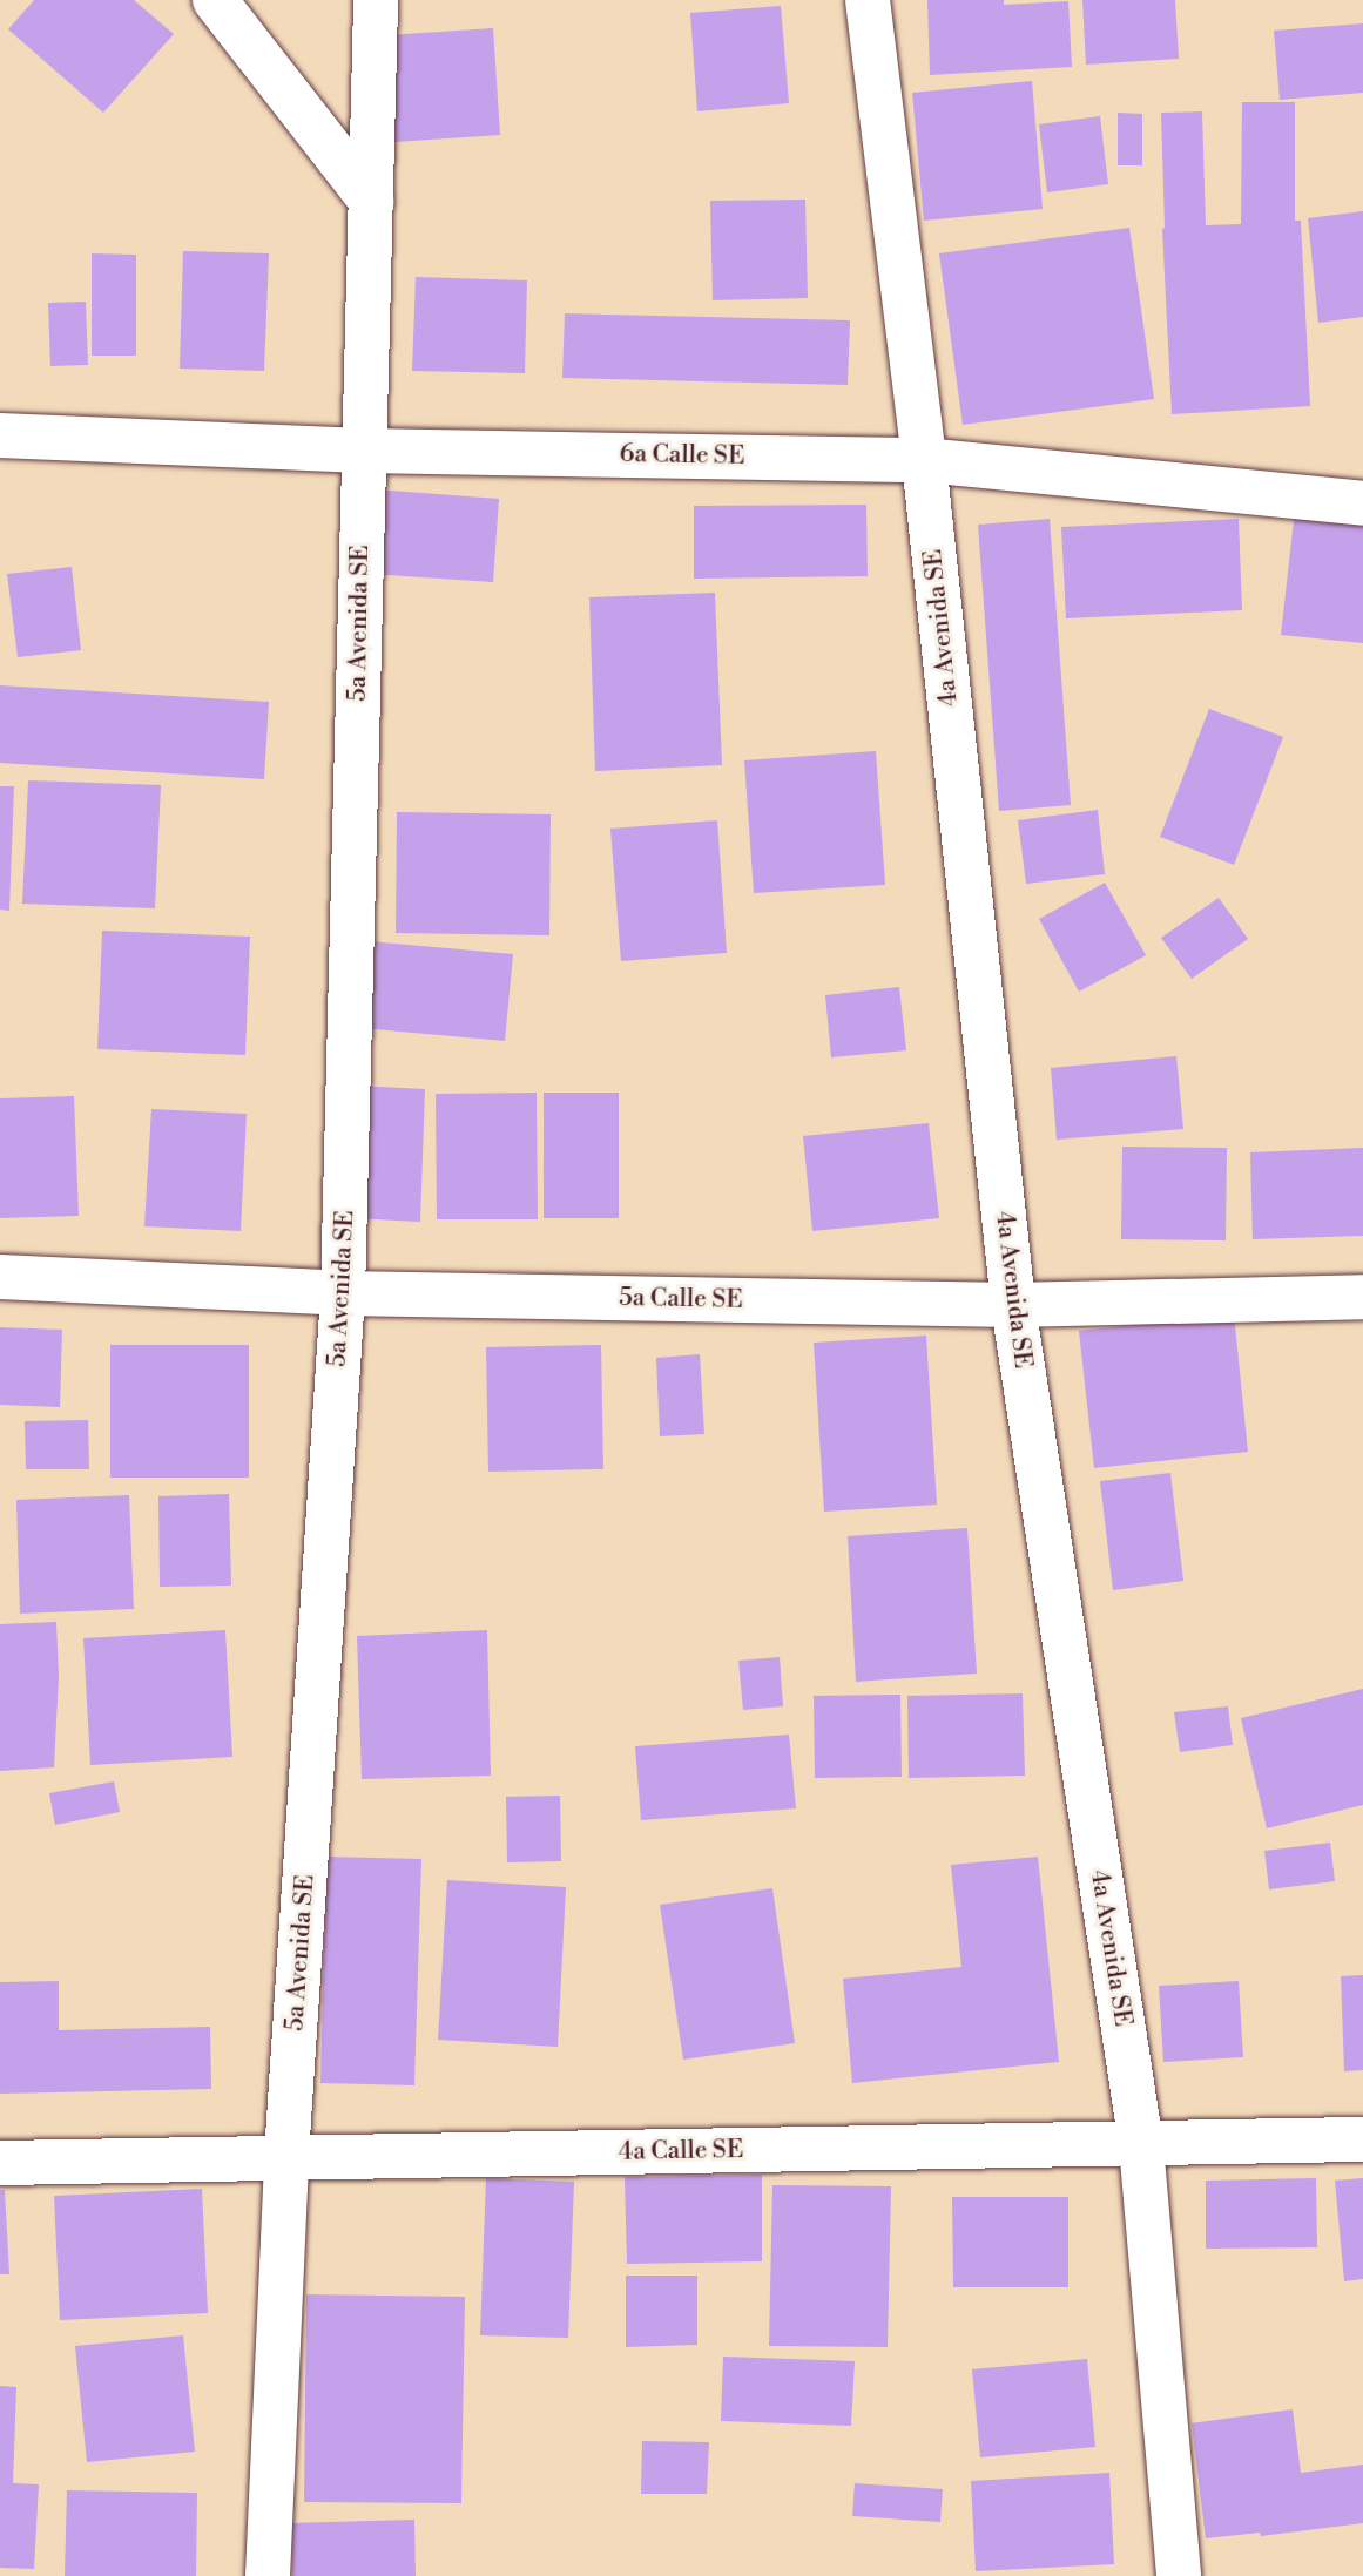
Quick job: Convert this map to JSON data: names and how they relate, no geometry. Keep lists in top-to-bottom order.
{
  "streets": {
    "street": [
      "6a Calle SE",
      "5a Avenida SE",
      "4a Avenida SE",
      "5a Calle SE",
      "4a Calle SE"
    ]
  },
  "crossings": [
    ["6a Calle SE", "5a Avenida SE"],
    ["6a Calle SE", "4a Avenida SE"],
    ["5a Avenida SE", "5a Calle SE"],
    ["5a Avenida SE", "4a Calle SE"],
    ["4a Avenida SE", "5a Calle SE"],
    ["4a Avenida SE", "4a Calle SE"]
  ]
}
